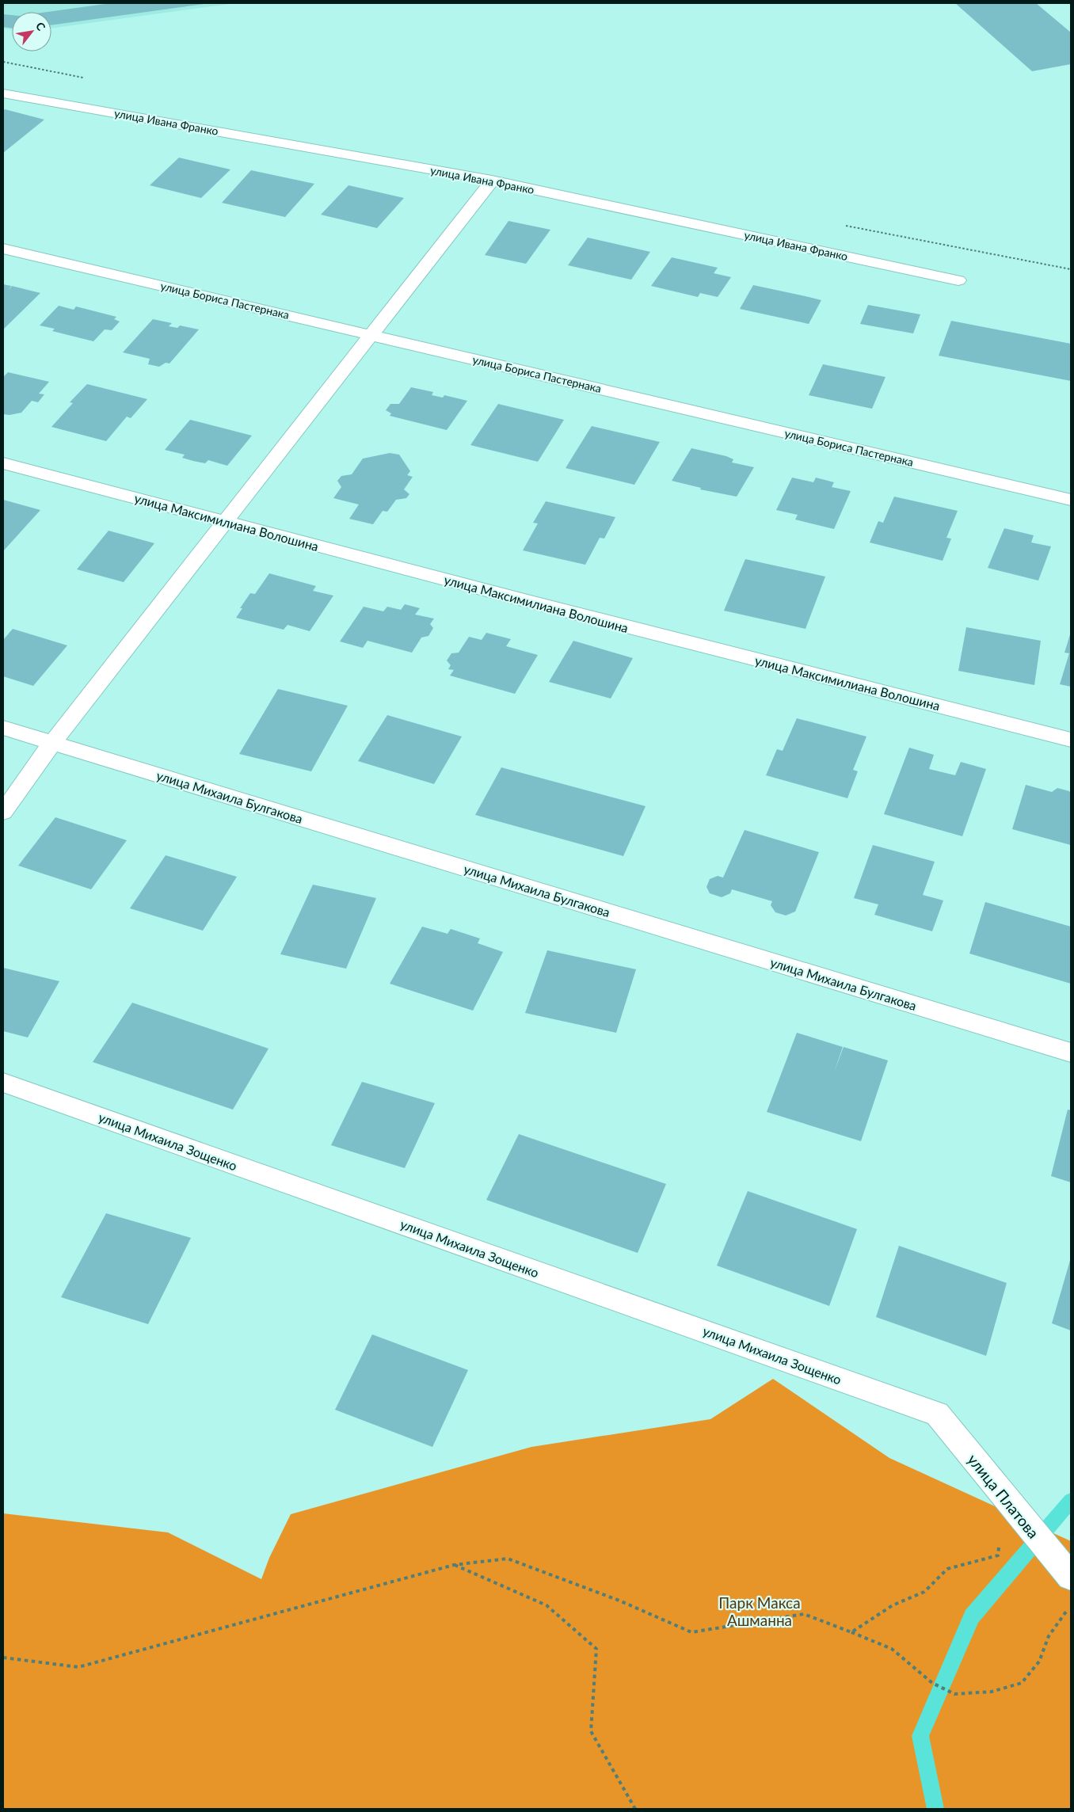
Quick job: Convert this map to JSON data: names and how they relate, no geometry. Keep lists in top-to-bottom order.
{
  "streets": {
    "street": [
      "улица Ивана Франко",
      "улица Бориса Пастернака",
      "улица Максимилиана Волошина",
      "улица Михаила Булгакова",
      "улица Михаила Зощенко",
      "улица Платова"
    ]
  },
  "crossings": [
    ["улица Михаила Зощенко", "улица Платова"]
  ],
  "parks": ["Парк Макса Ашманна"],
  "north": "top right"
}
